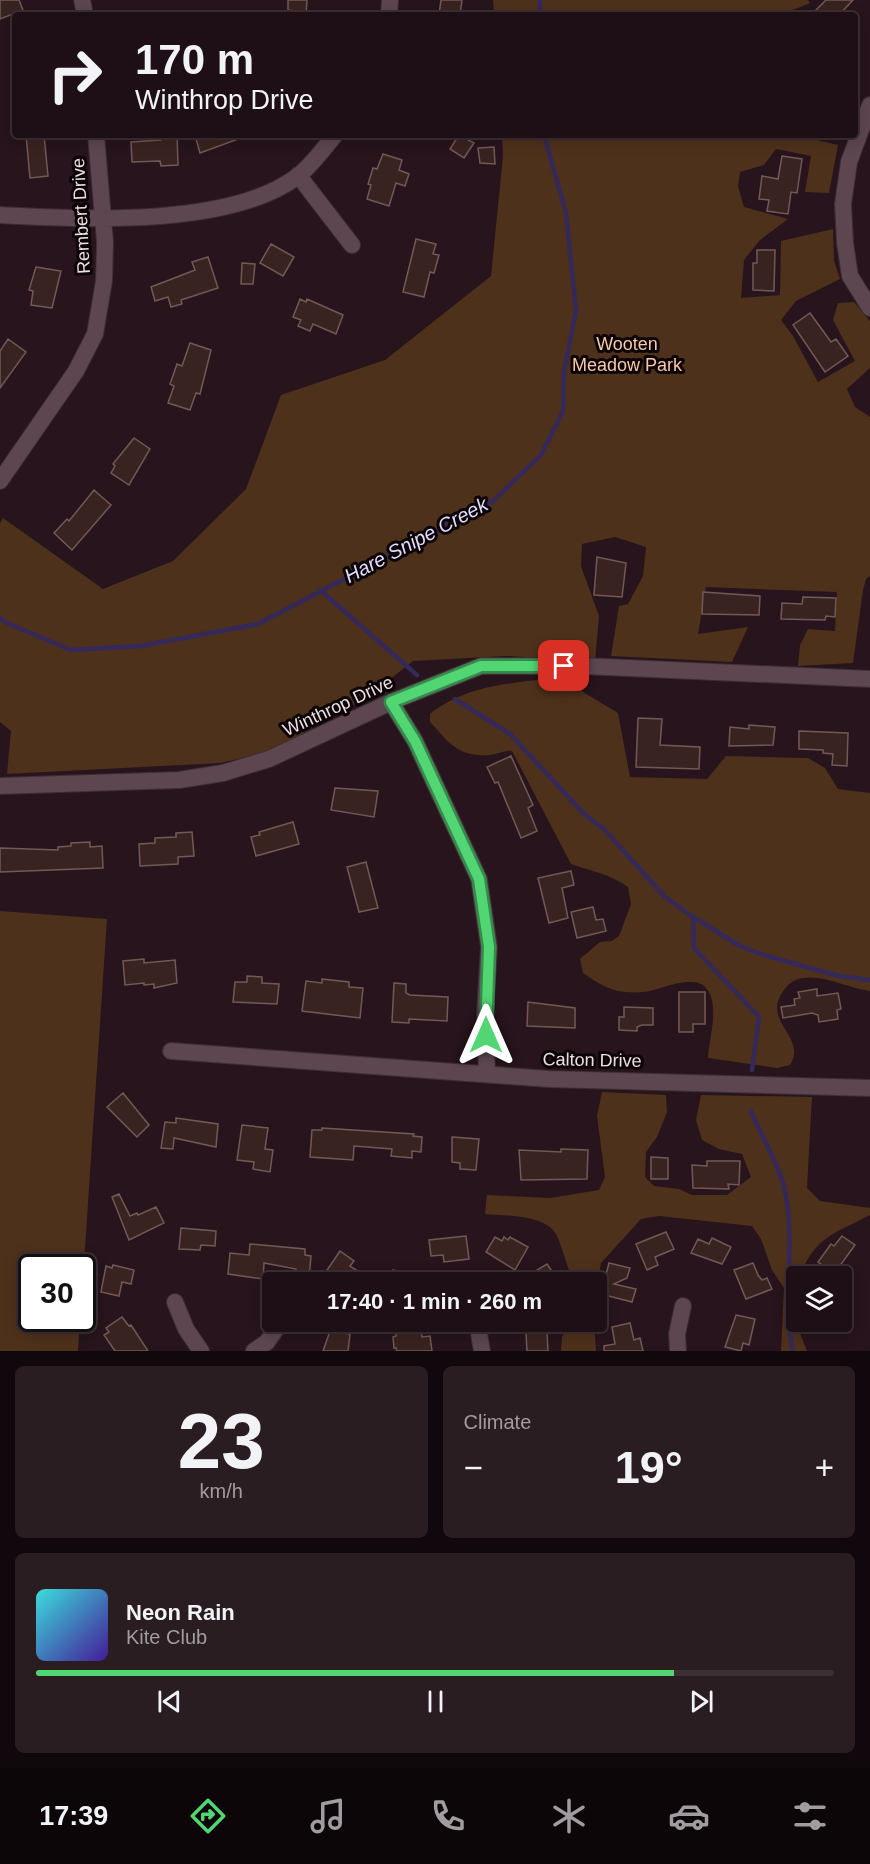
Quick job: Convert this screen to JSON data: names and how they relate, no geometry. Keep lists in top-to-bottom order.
{
  "streets": {
    "street": ["Rembert Drive", "Winthrop Drive", "Calton Drive"]
  },
  "water": ["Hare Snipe Creek"],
  "parks": ["Wooten Meadow Park"],
  "page": {
    "turn": ["170 m", "Winthrop Drive"],
    "limit": "30",
    "trip": "17:40 · 1 min · 260 m",
    "tile": [
      ["23", "km/h"],
      "Climate"
    ],
    "heat": ["−", "19°", "+"],
    "song": ["Neon Rain", "Kite Club"],
    "tabs": "17:39"
  }
}
